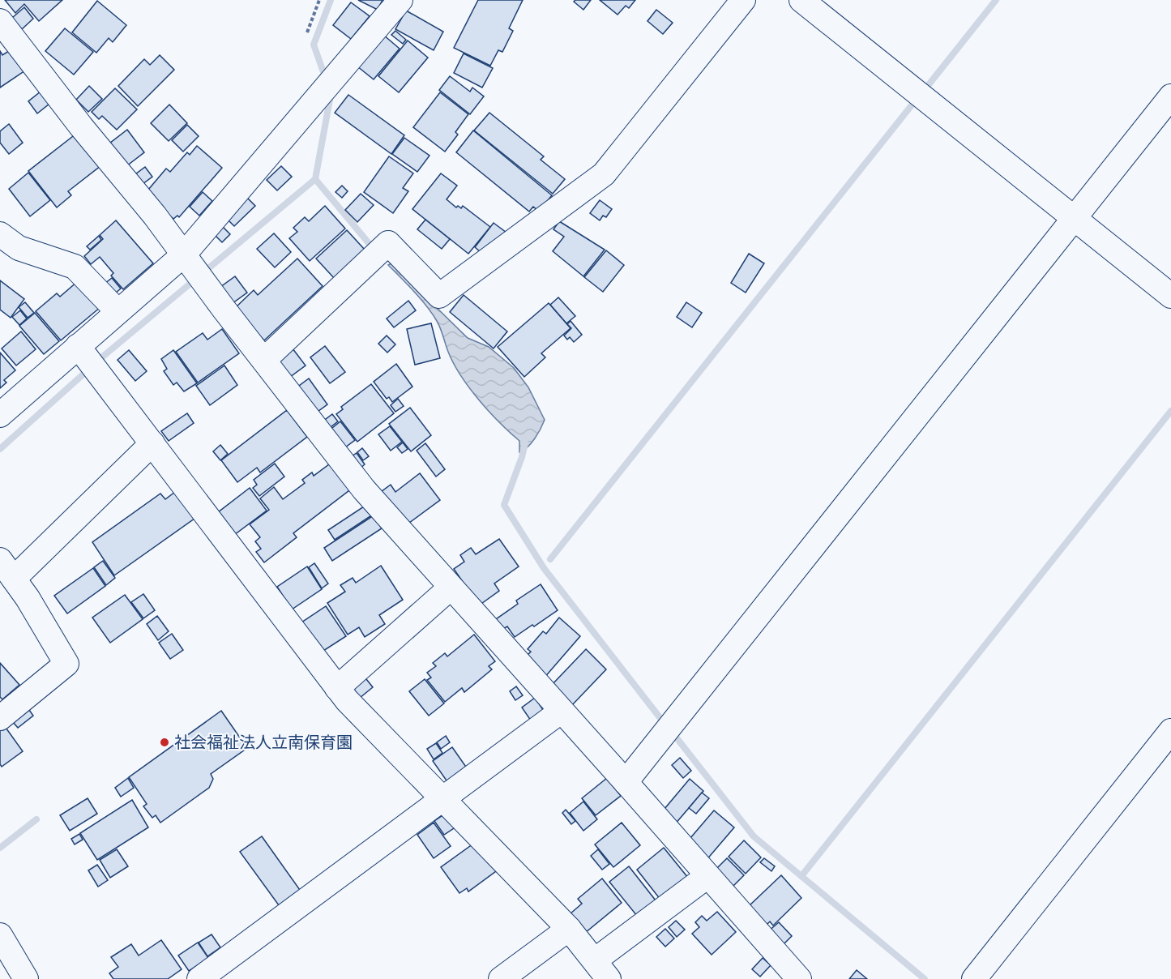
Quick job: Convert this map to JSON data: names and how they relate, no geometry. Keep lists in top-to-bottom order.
{
  "places": ["社会福祉法人立南保育園"]
}
